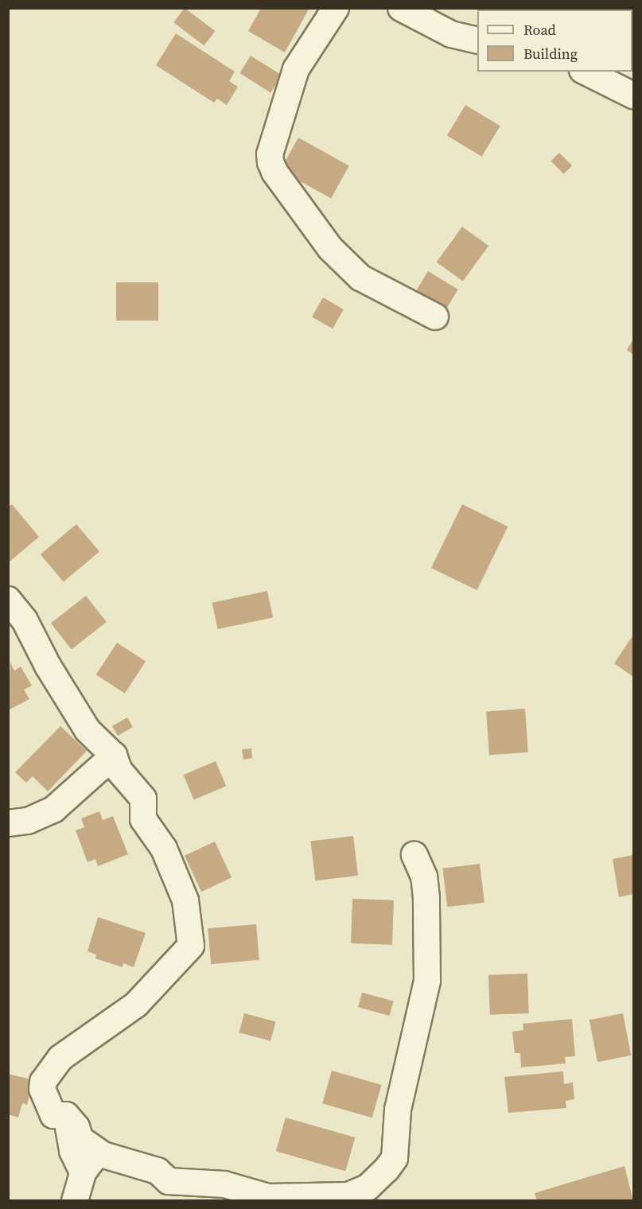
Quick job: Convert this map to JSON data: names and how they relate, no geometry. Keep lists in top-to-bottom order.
{
  "legend": ["Road", "Building"]
}
